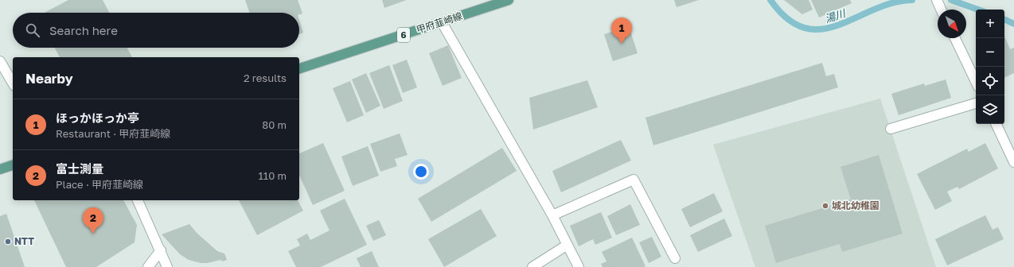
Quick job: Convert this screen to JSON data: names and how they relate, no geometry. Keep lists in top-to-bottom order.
{
  "streets": {
    "main road": ["甲府韮崎線", "6"]
  },
  "water": ["湯川"],
  "places": ["城北幼稚園", "NTT"],
  "north": "bottom right",
  "page": {
    "map_buttons": ["+", "−"],
    "search": "Search here",
    "pins": ["1", "2"],
    "heading": ["Nearby", "2 results"],
    "list": [
      {
        "mark": "1",
        "name": "ほっかほっか亭",
        "note": "Restaurant · 甲府韮崎線",
        "value": "80 m"
      },
      {
        "mark": "2",
        "name": "富士測量",
        "note": "Place · 甲府韮崎線",
        "value": "110 m"
      }
    ]
  }
}
